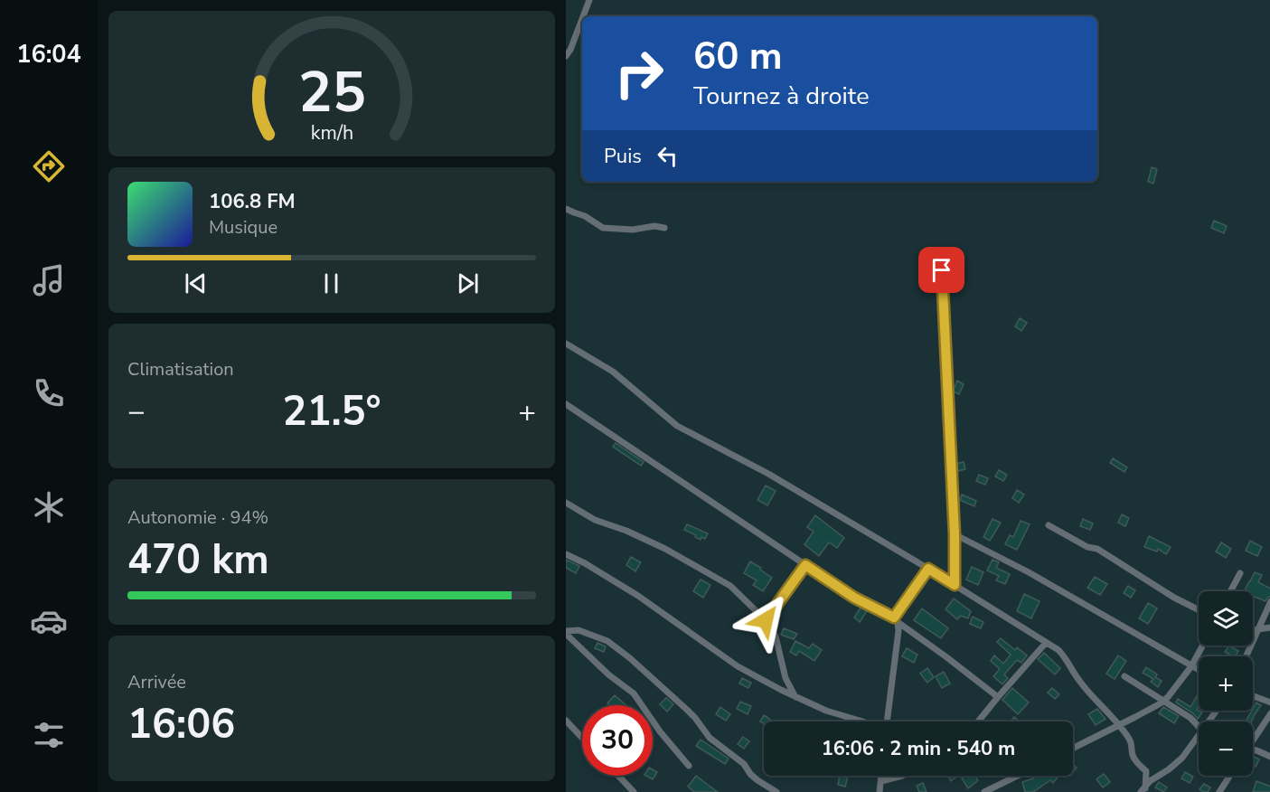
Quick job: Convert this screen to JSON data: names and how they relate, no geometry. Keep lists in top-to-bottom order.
{
  "page": {
    "tabs": "16:04",
    "turn": ["60 m", "Tournez à droite"],
    "then": "Puis",
    "song": ["106.8 FM", "Musique"],
    "tile": [
      "Climatisation",
      ["Autonomie · 94%", "470 km"],
      ["Arrivée", "16:06"]
    ],
    "heat": ["−", "21.5°", "+"],
    "map_buttons": ["+", "−"],
    "limit": "30",
    "trip": "16:06 · 2 min · 540 m",
    "gauge": ["25", "km/h"]
  }
}
